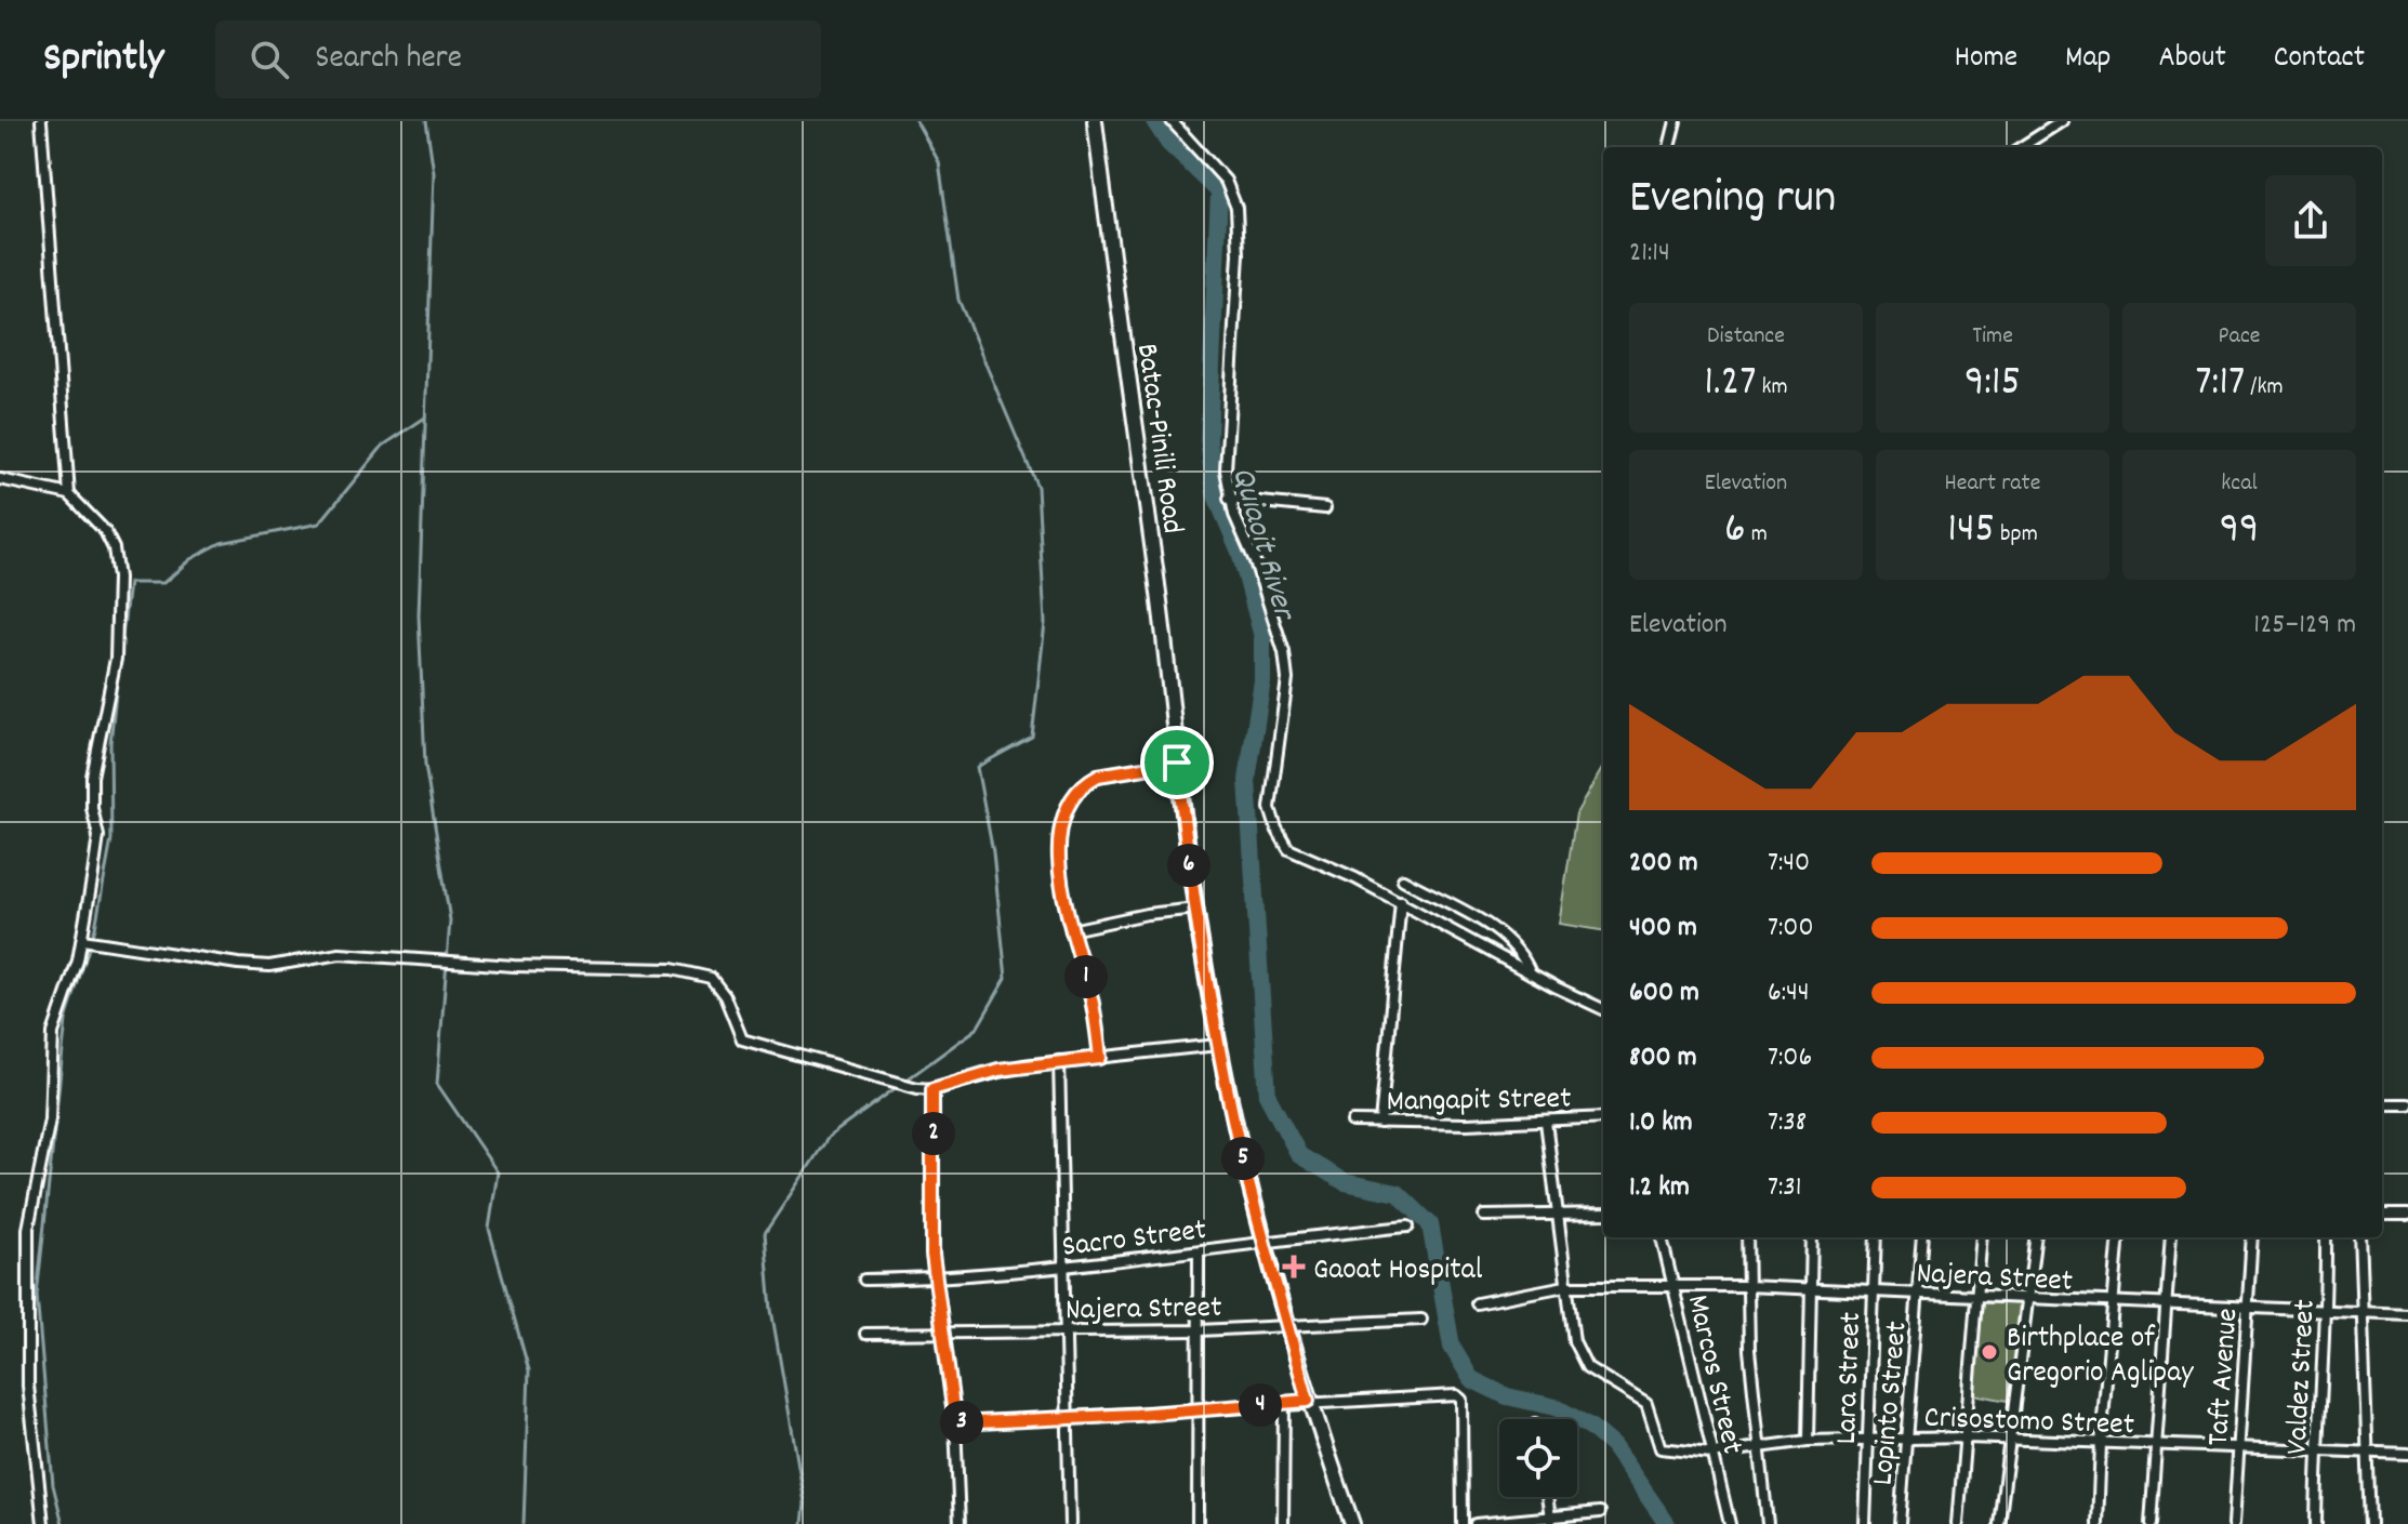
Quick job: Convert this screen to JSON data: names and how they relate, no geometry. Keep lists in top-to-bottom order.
{
  "streets": {
    "main road": ["Batac-Pinili Road"],
    "street": [
      "Mangapit Street",
      "Sacro Street",
      "Najera Street",
      "Marcos Street",
      "Taft Avenue",
      "Valdez Street",
      "Lara Street",
      "Lopinto Street",
      "Crisostomo Street"
    ]
  },
  "crossings": [
    ["Batac-Pinili Road", "Sacro Street"],
    ["Batac-Pinili Road", "Najera Street"],
    ["Najera Street", "Marcos Street"],
    ["Najera Street", "Taft Avenue"],
    ["Najera Street", "Valdez Street"],
    ["Najera Street", "Lara Street"],
    ["Najera Street", "Lopinto Street"],
    ["Najera Street", "Crisostomo Street"],
    ["Marcos Street", "Crisostomo Street"],
    ["Taft Avenue", "Crisostomo Street"],
    ["Valdez Street", "Crisostomo Street"],
    ["Lara Street", "Crisostomo Street"],
    ["Lopinto Street", "Crisostomo Street"]
  ],
  "water": ["Quiaoit River"],
  "places": {
    "health": ["Gaoat Hospital"],
    "other": ["Birthplace of Gregorio Aglipay"]
  },
  "page": {
    "header": "Sprintly",
    "search": "Search here",
    "nav": [
      "Home",
      "Map",
      "About",
      "Contact"
    ],
    "heading": ["Evening run", "21:14"],
    "stats": [
      ["Distance", "1.27 km"],
      ["Time", "9:15"],
      ["Pace", "7:17 /km"],
      ["Elevation", "6 m"],
      ["Heart rate", "145 bpm"],
      ["kcal", "99"]
    ],
    "chart": ["Elevation", "125–129 m"],
    "list": [
      {
        "name": "200 m",
        "note": "7:40"
      },
      {
        "name": "400 m",
        "note": "7:00"
      },
      {
        "name": "600 m",
        "note": "6:44"
      },
      {
        "name": "800 m",
        "note": "7:06"
      },
      {
        "name": "1.0 km",
        "note": "7:38"
      },
      {
        "name": "1.2 km",
        "note": "7:31"
      }
    ],
    "pins": [
      "6",
      "1",
      "2",
      "5",
      "4",
      "3"
    ]
  }
}
